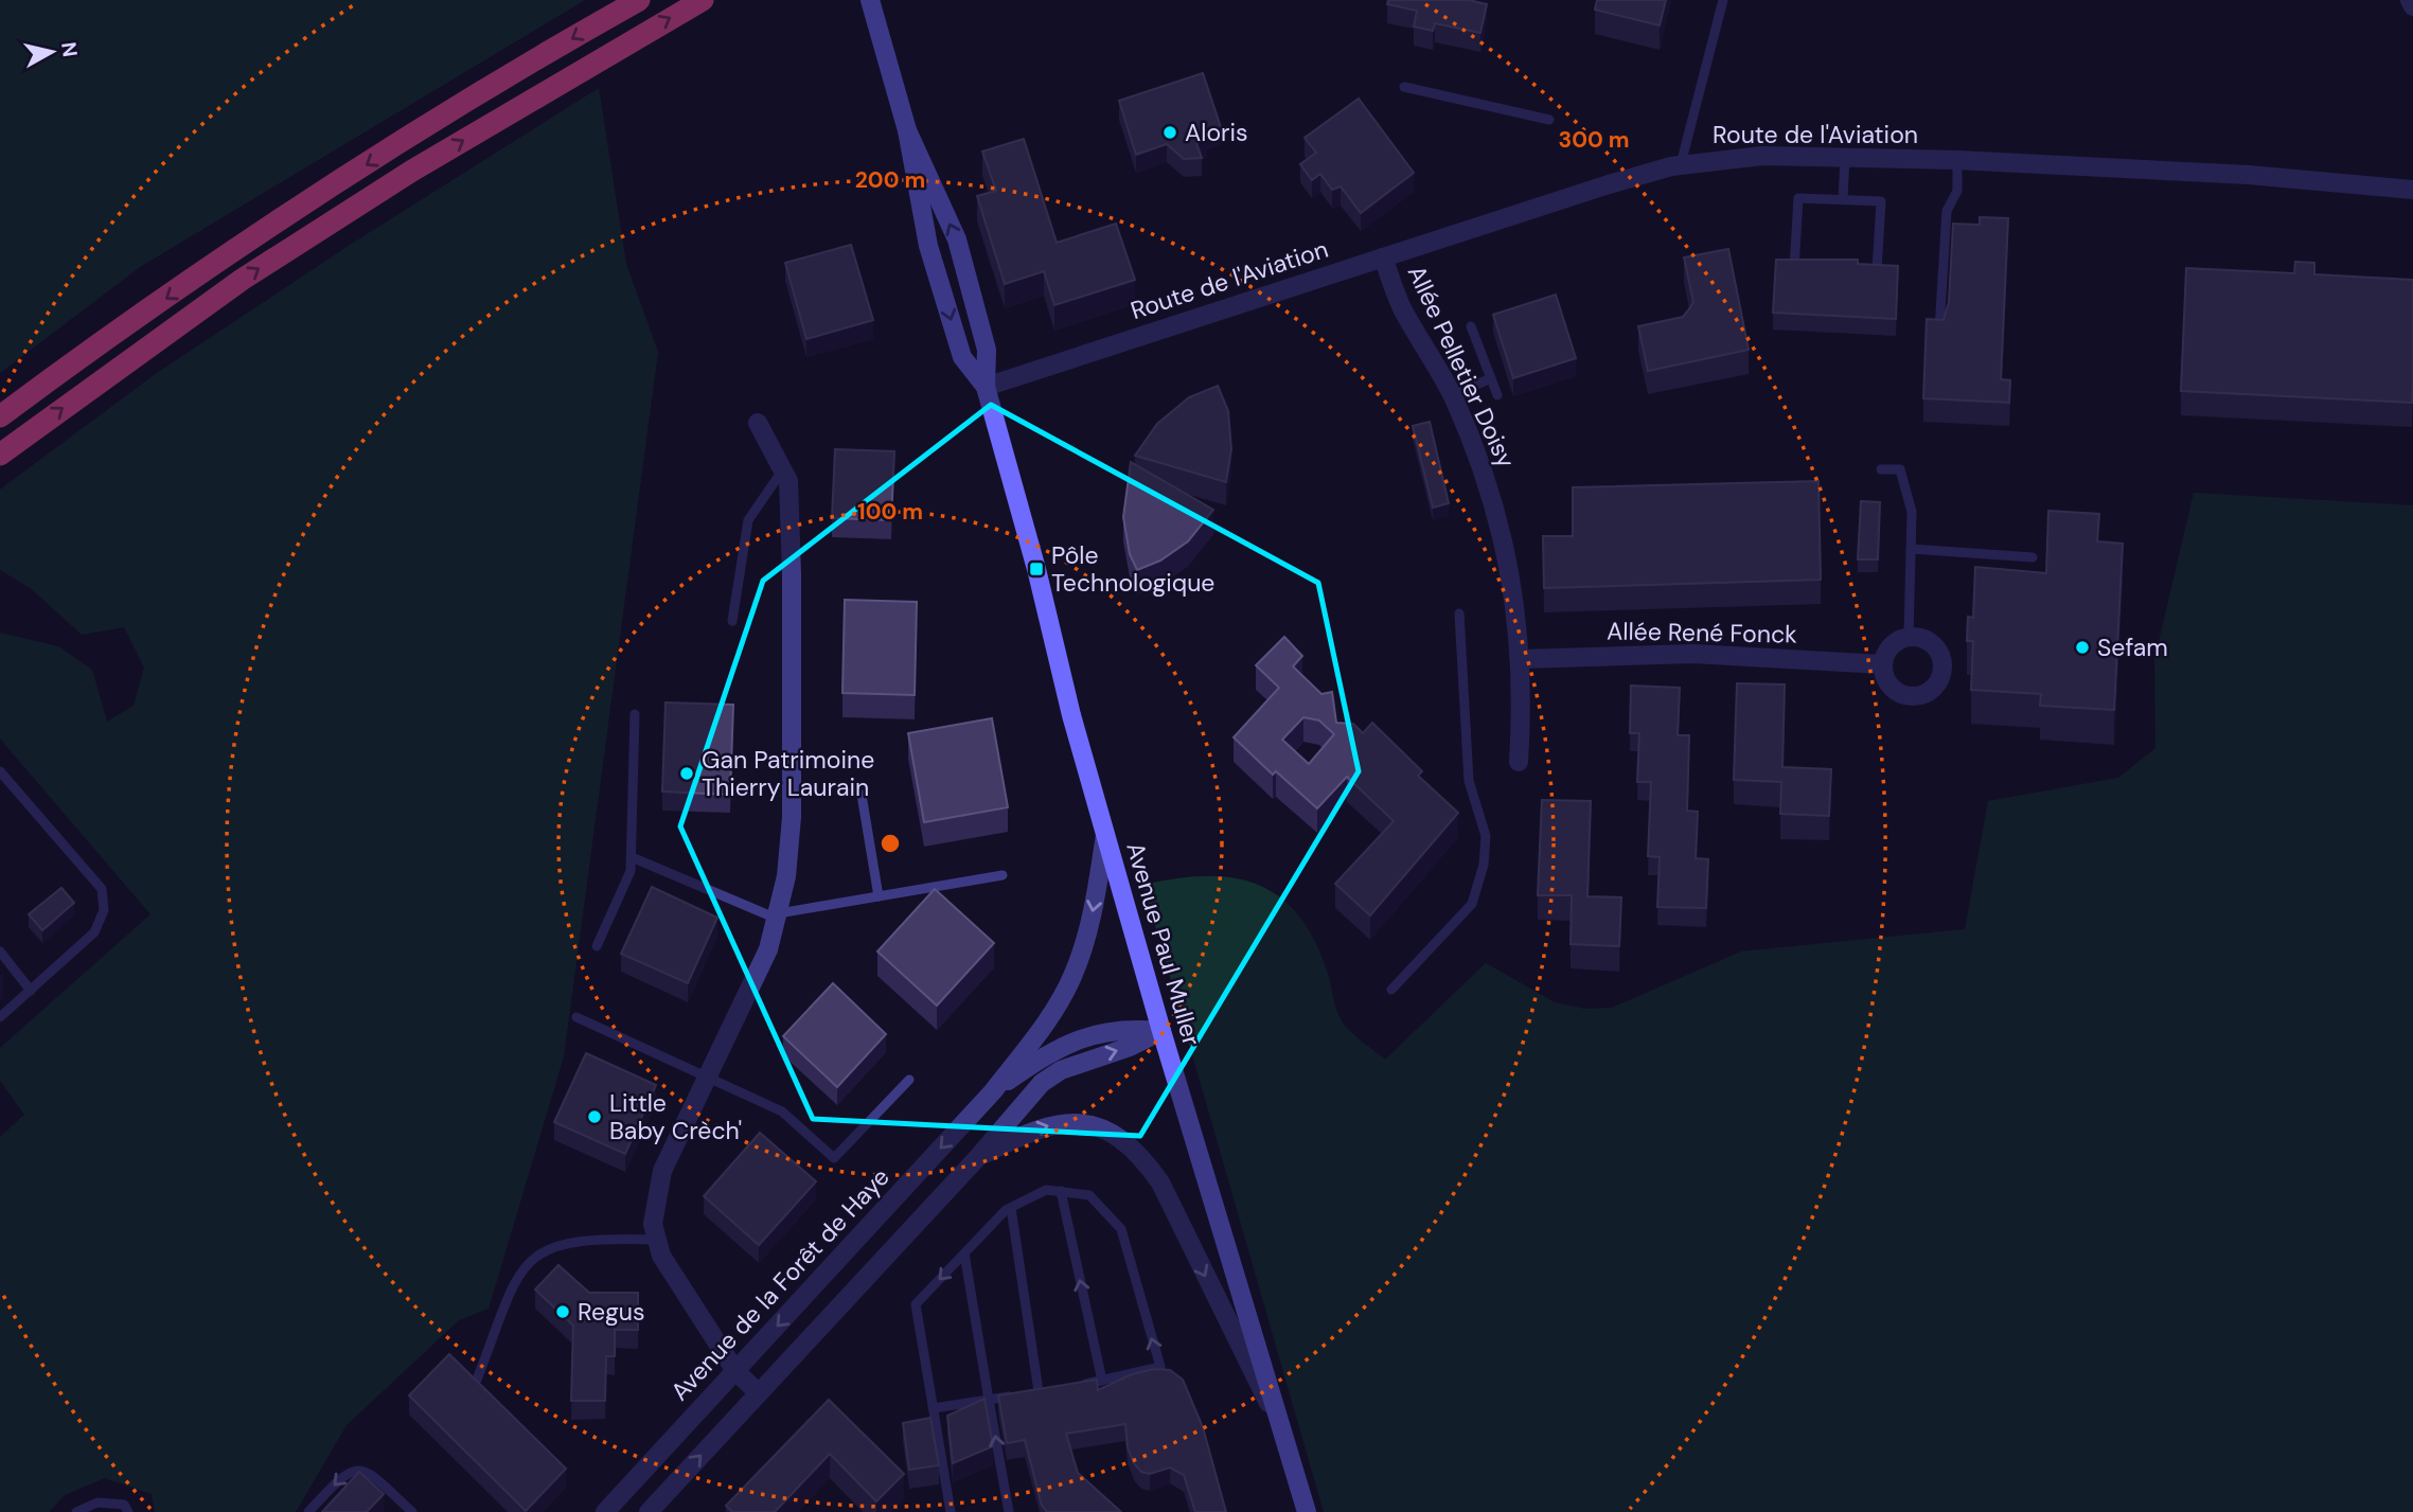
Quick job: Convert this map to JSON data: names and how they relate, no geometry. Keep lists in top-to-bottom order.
{
  "streets": {
    "main road": ["Avenue Paul Muller"],
    "street": [
      "Route de l'Aviation",
      "Allée Pelletier Doisy",
      "Allée René Fonck",
      "Avenue de la Forêt de Haye"
    ]
  },
  "crossings": [
    ["Route de l'Aviation", "Allée Pelletier Doisy"],
    ["Route de l'Aviation", "Avenue Paul Muller"],
    ["Allée Pelletier Doisy", "Allée René Fonck"],
    ["Avenue Paul Muller", "Avenue de la Forêt de Haye"]
  ],
  "places": {
    "other": [
      "Aloris",
      "Sefam",
      "Gan Patrimoine Thierry Laurain",
      "Little Baby Crèch'",
      "Regus"
    ],
    "transit": ["Pôle Technologique"]
  },
  "north": "right",
  "rings": ["300 m", "200 m", "100 m"]
}
